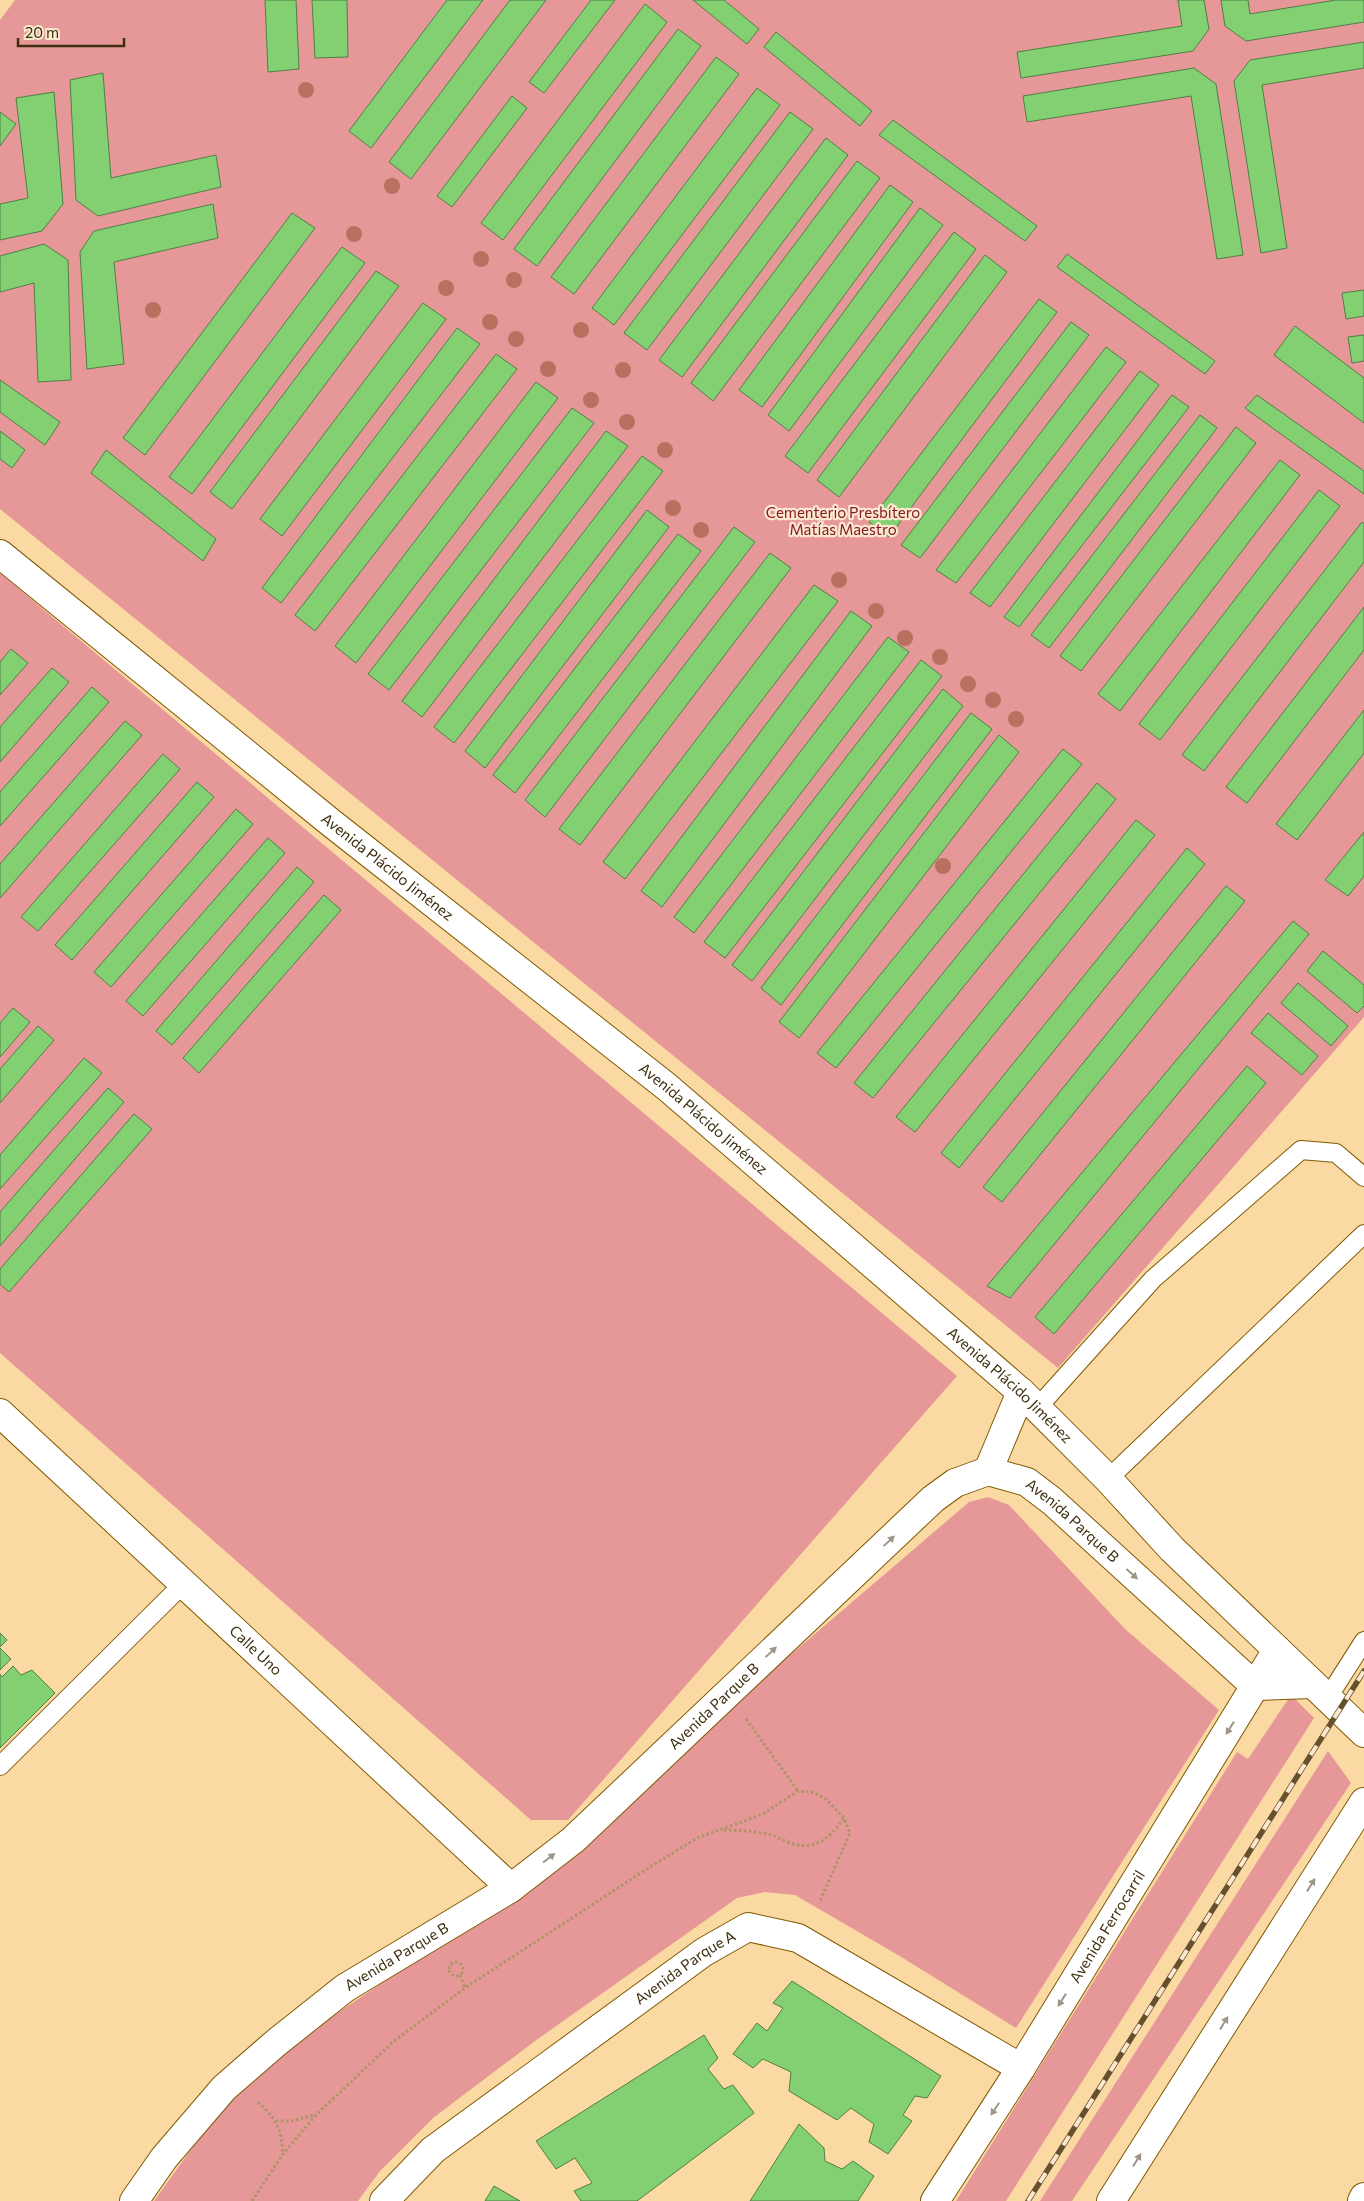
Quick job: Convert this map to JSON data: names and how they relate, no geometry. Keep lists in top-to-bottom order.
{
  "streets": {
    "street": [
      "Avenida Plácido Jiménez",
      "Avenida Parque B",
      "Calle Uno",
      "Avenida Ferrocarril",
      "Avenida Parque A"
    ]
  },
  "crossings": [
    ["Avenida Plácido Jiménez", "Avenida Ferrocarril"],
    ["Avenida Parque B", "Calle Uno"],
    ["Avenida Parque B", "Avenida Ferrocarril"],
    ["Avenida Ferrocarril", "Avenida Parque A"]
  ],
  "parks": ["Cementerio Presbítero Matías Maestro"],
  "scale_bar": "20 m"
}
